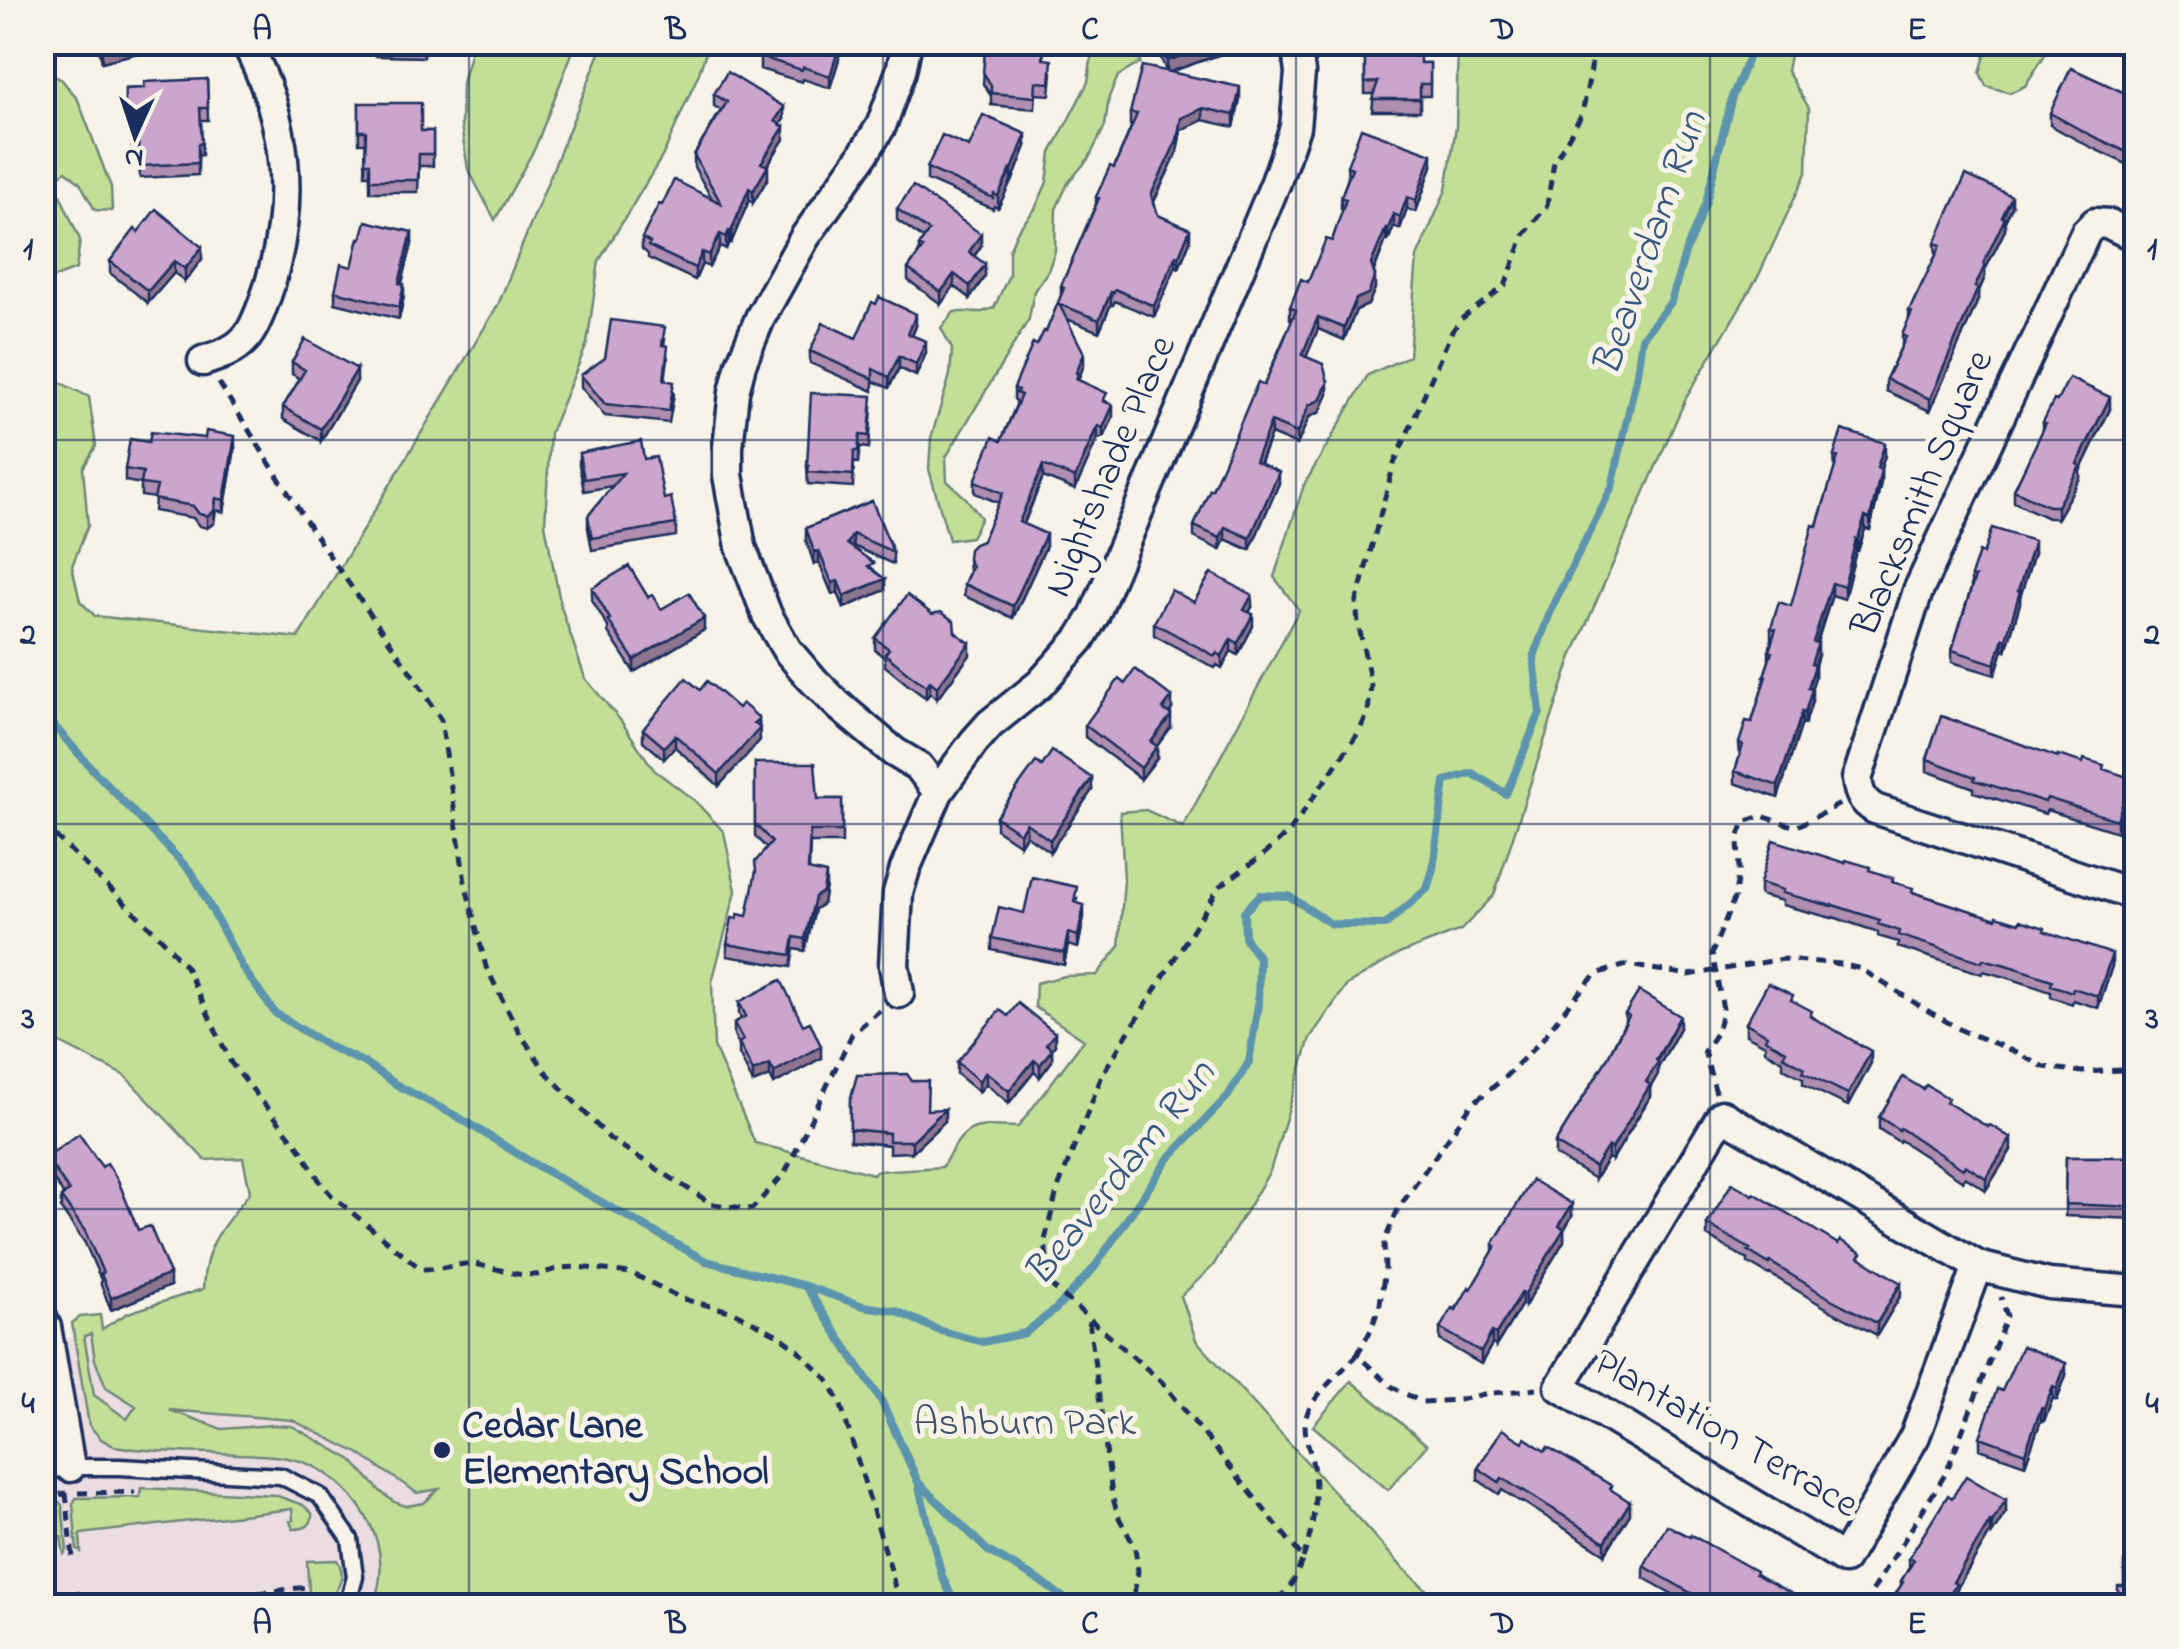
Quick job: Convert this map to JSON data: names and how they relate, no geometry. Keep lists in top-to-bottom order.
{
  "streets": {
    "street": ["Nightshade Place", "Blacksmith Square", "Plantation Terrace"]
  },
  "water": ["Beaverdam Run"],
  "parks": ["Ashburn Park"],
  "places": ["Cedar Lane Elementary School"],
  "north": "bottom",
  "grid": {
    "columns": [
      "A",
      "B",
      "C",
      "D",
      "E"
    ],
    "rows": [
      "1",
      "2",
      "3",
      "4"
    ]
  }
}
